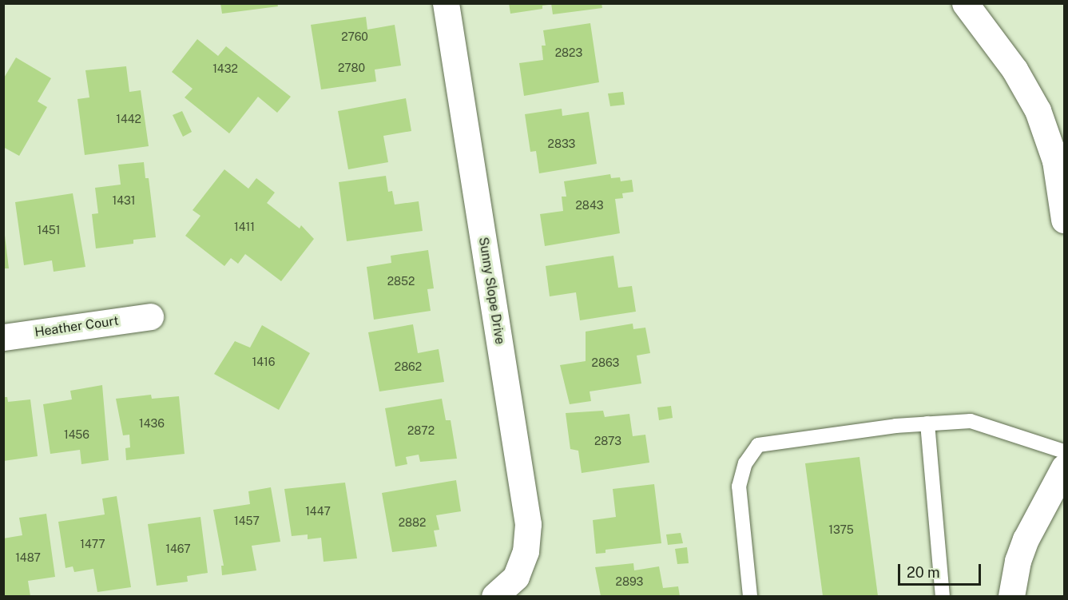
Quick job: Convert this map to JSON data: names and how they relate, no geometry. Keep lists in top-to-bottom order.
{
  "streets": {
    "street": ["Sunny Slope Drive", "Heather Court"]
  },
  "house_numbers": [
    "2760",
    "2823",
    "2780",
    "1432",
    "1442",
    "2833",
    "1431",
    "2843",
    "1411",
    "1451",
    "2852",
    "1416",
    "2863",
    "2862",
    "1436",
    "2872",
    "1456",
    "2873",
    "1447",
    "1457",
    "2882",
    "1375",
    "1477",
    "1467",
    "1487",
    "2893"
  ],
  "scale_bar": "20 m"
}
